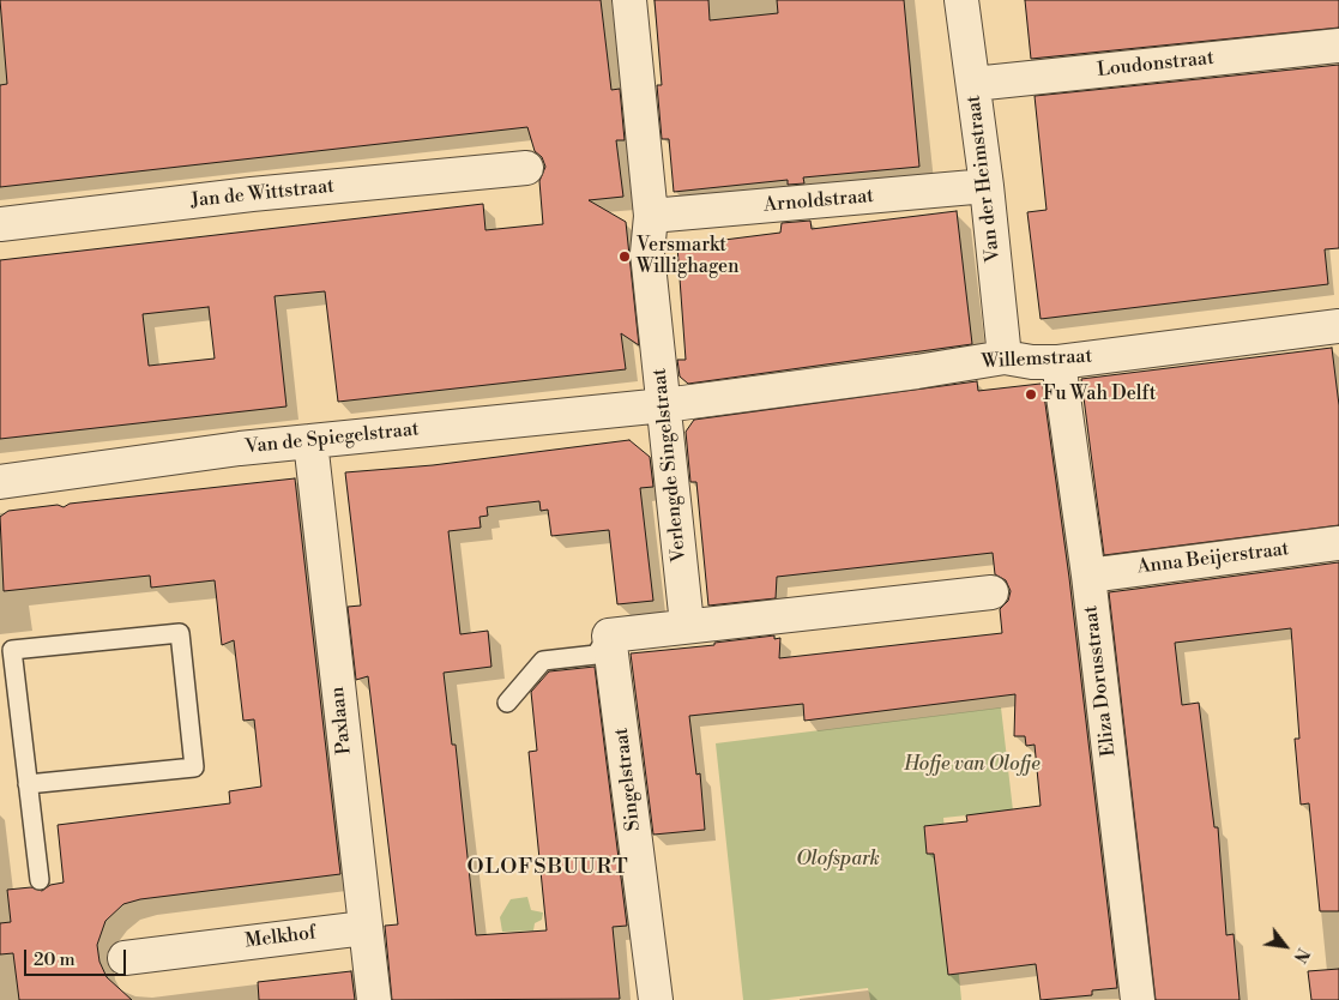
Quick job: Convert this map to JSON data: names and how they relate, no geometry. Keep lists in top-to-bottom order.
{
  "streets": {
    "street": [
      "Loudonstraat",
      "Van der Heimstraat",
      "Jan de Wittstraat",
      "Arnoldstraat",
      "Willemstraat",
      "Van de Spiegelstraat",
      "Verlengde Singelstraat",
      "Anna Beijerstraat",
      "Eliza Dorusstraat",
      "Paxlaan",
      "Singelstraat",
      "Melkhof"
    ]
  },
  "crossings": [
    ["Loudonstraat", "Van der Heimstraat"],
    ["Van der Heimstraat", "Arnoldstraat"],
    ["Van der Heimstraat", "Willemstraat"],
    ["Arnoldstraat", "Verlengde Singelstraat"],
    ["Willemstraat", "Van de Spiegelstraat"],
    ["Willemstraat", "Verlengde Singelstraat"],
    ["Willemstraat", "Eliza Dorusstraat"],
    ["Van de Spiegelstraat", "Verlengde Singelstraat"],
    ["Van de Spiegelstraat", "Paxlaan"],
    ["Anna Beijerstraat", "Eliza Dorusstraat"],
    ["Paxlaan", "Melkhof"]
  ],
  "districts": ["OLOFSBUURT"],
  "parks": ["Hofje van Olofje", "Olofspark"],
  "places": ["Versmarkt Willighagen", "Fu Wah Delft"],
  "scale_bar": "20 m",
  "north": "bottom right"
}
